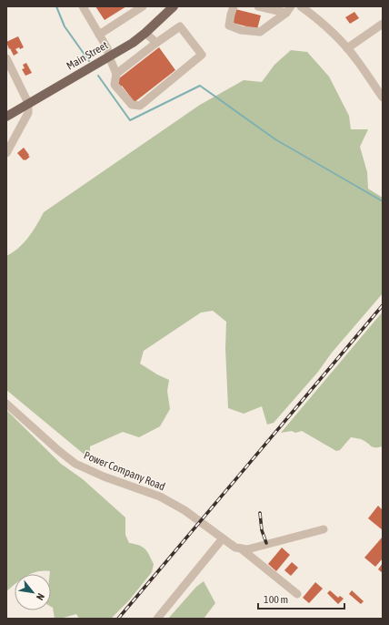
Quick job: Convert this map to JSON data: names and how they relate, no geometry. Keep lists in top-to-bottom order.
{
  "streets": {
    "main road": ["Main Street"],
    "street": ["Power Company Road"]
  },
  "scale_bar": "100 m",
  "north": "bottom right"
}
